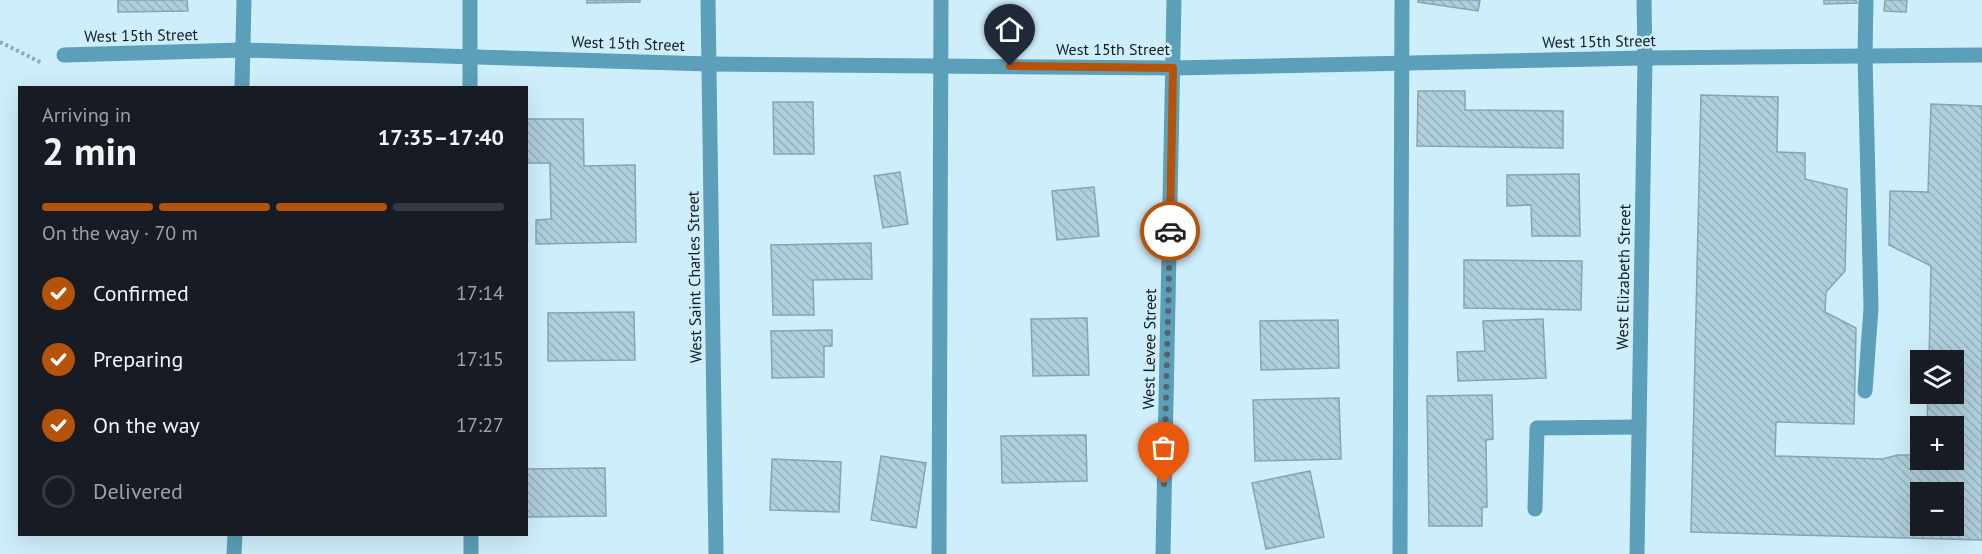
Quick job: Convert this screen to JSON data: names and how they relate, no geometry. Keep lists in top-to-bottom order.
{
  "streets": {
    "street": [
      "West 15th Street",
      "West Saint Charles Street",
      "West Elizabeth Street",
      "West Levee Street"
    ]
  },
  "crossings": [
    ["West 15th Street", "West Saint Charles Street"],
    ["West 15th Street", "West Elizabeth Street"],
    ["West 15th Street", "West Levee Street"]
  ],
  "page": {
    "heading": ["2 min", "Arriving in", "17:35–17:40"],
    "bar": "On the way · 70 m",
    "list": [
      ["Confirmed", "17:14"],
      ["Preparing", "17:15"],
      ["On the way", "17:27"],
      "Delivered"
    ],
    "map_buttons": ["+", "−"]
  }
}
